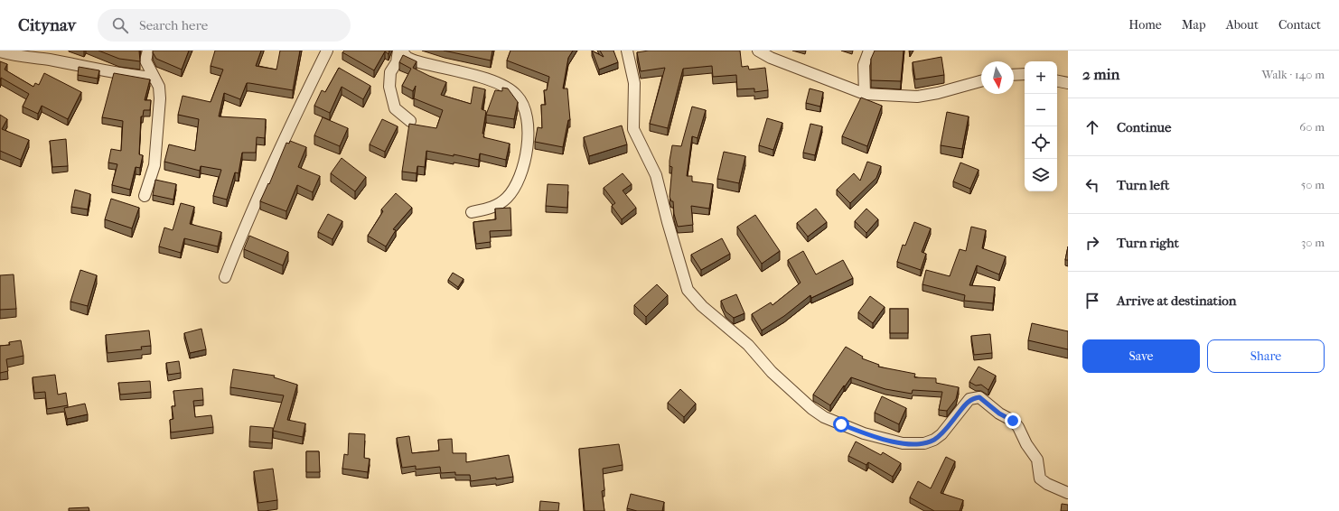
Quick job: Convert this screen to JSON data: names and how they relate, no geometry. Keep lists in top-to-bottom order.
{
  "north": "bottom",
  "page": {
    "header": "Citynav",
    "search": "Search here",
    "nav": [
      "Home",
      "Map",
      "About",
      "Contact"
    ],
    "heading": ["2 min", "Walk · 140 m"],
    "map_buttons": ["+", "−"],
    "list": [
      ["Continue", "60 m"],
      ["Turn left", "50 m"],
      ["Turn right", "30 m"],
      "Arrive at destination"
    ],
    "buttons": ["Save", "Share"]
  }
}
